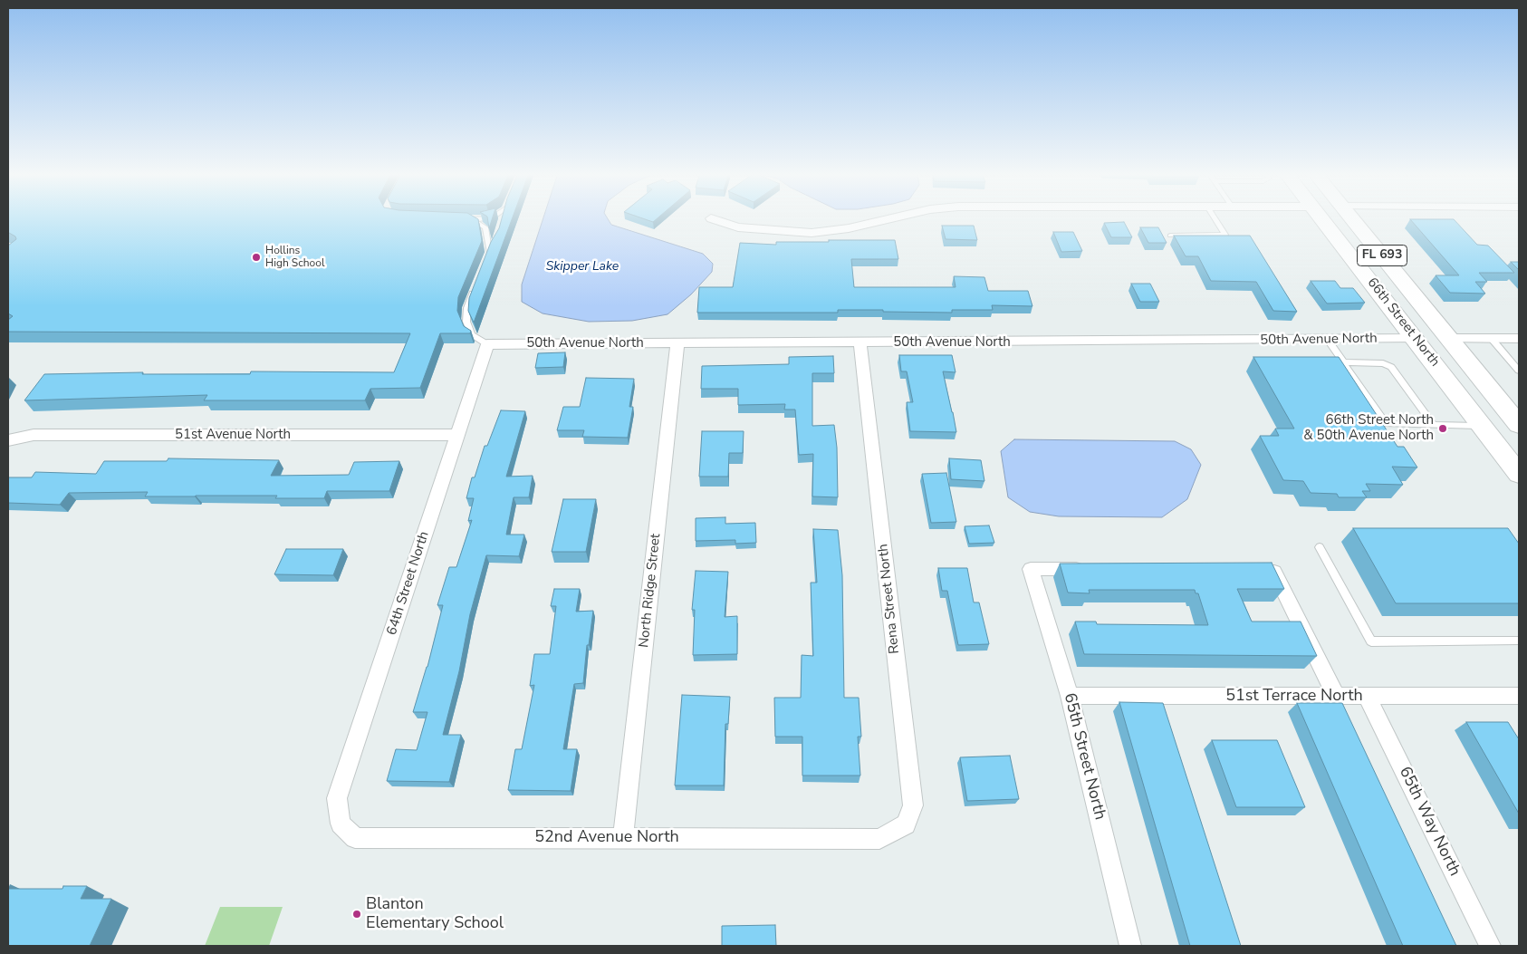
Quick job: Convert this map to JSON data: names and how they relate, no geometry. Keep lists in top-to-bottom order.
{
  "streets": {
    "main road": ["FL 693", "66th Street North"],
    "street": [
      "50th Avenue North",
      "51st Avenue North",
      "64th Street North",
      "North Ridge Street",
      "Rena Street North",
      "51st Terrace North",
      "65th Street North",
      "65th Way North",
      "52nd Avenue North"
    ]
  },
  "crossings": [
    ["66th Street North", "50th Avenue North"],
    ["50th Avenue North", "64th Street North"],
    ["50th Avenue North", "North Ridge Street"],
    ["50th Avenue North", "Rena Street North"],
    ["51st Avenue North", "64th Street North"],
    ["64th Street North", "52nd Avenue North"],
    ["North Ridge Street", "52nd Avenue North"],
    ["Rena Street North", "52nd Avenue North"],
    ["51st Terrace North", "65th Street North"],
    ["51st Terrace North", "65th Way North"]
  ],
  "water": ["Skipper Lake"],
  "places": ["Hollins High School", "66th Street North & 50th Avenue North", "Blanton Elementary School"]
}
